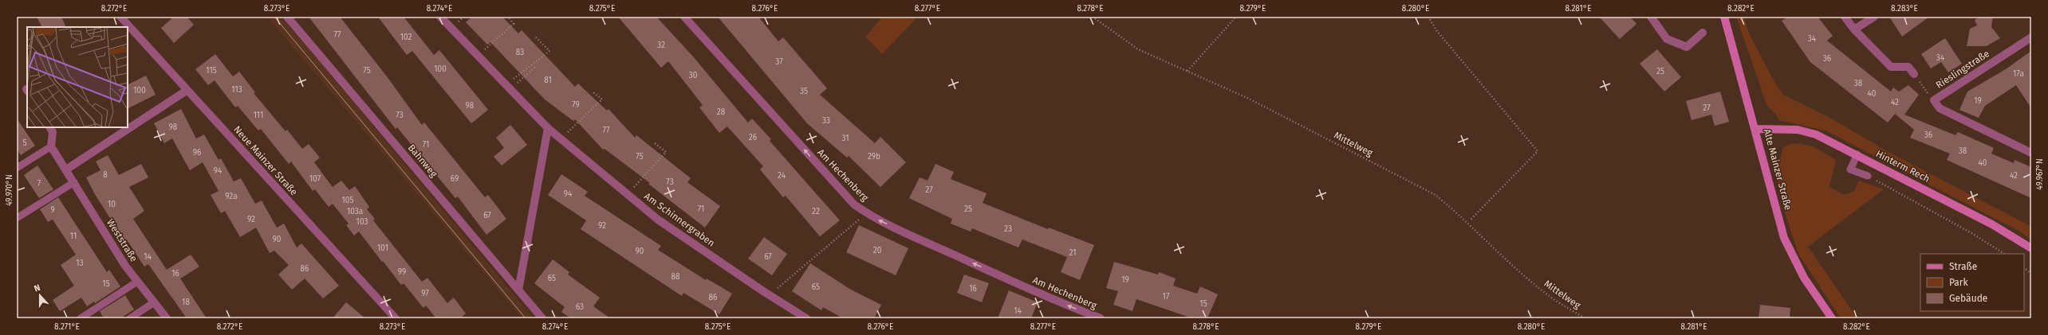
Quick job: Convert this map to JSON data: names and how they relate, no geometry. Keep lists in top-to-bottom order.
{
  "streets": {
    "street": [
      "Rieslingstraße",
      "Neue Mainzer Straße",
      "Bahnweg",
      "Hinterm Rech",
      "Alte Mainzer Straße",
      "Am Hechenberg",
      "Am Schinnergraben",
      "Weststraße"
    ],
    "path": ["Mittelweg"]
  },
  "crossings": [
    ["Hinterm Rech", "Alte Mainzer Straße"]
  ],
  "one_way": ["Am Hechenberg"],
  "house_numbers": [
    "77",
    "102",
    "34",
    "32",
    "83",
    "34",
    "36",
    "37",
    "100",
    "115",
    "75",
    "25",
    "17a",
    "30",
    "81",
    "38",
    "113",
    "100",
    "35",
    "40",
    "19",
    "42",
    "79",
    "98",
    "27",
    "28",
    "111",
    "73",
    "33",
    "98",
    "77",
    "36",
    "26",
    "31",
    "5",
    "71",
    "38",
    "96",
    "75",
    "29b",
    "40",
    "94",
    "8",
    "24",
    "42",
    "107",
    "69",
    "73",
    "7",
    "27",
    "94",
    "92a",
    "105",
    "10",
    "71",
    "25",
    "9",
    "103a",
    "22",
    "67",
    "92",
    "103",
    "92",
    "23",
    "11",
    "90",
    "101",
    "20",
    "90",
    "21",
    "14",
    "67",
    "13",
    "86",
    "99",
    "16",
    "88",
    "65",
    "19",
    "15",
    "65",
    "16",
    "97",
    "17",
    "86",
    "18",
    "15",
    "63",
    "14"
  ],
  "legend": ["Straße", "Park", "Gebäude"],
  "north": "top",
  "coordinates": [
    "8.272°E",
    "8.273°E",
    "8.274°E",
    "8.275°E",
    "8.276°E",
    "8.277°E",
    "8.278°E",
    "8.279°E",
    "8.280°E",
    "8.281°E",
    "8.282°E",
    "8.283°E",
    "49.967°N",
    "49.970°N",
    "8.271°E"
  ]
}
